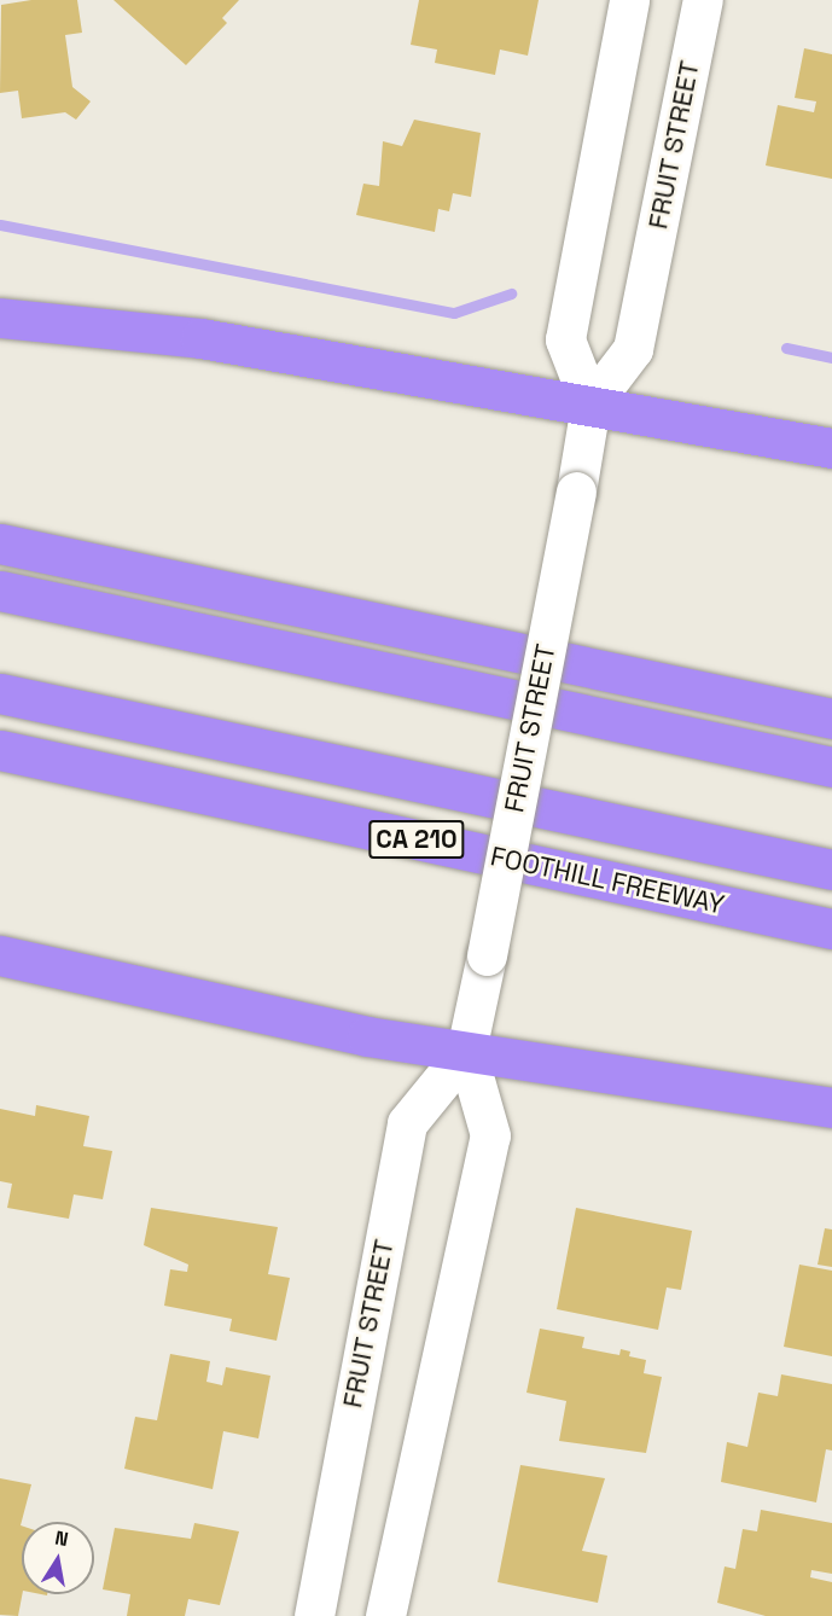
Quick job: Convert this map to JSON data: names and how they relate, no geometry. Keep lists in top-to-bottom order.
{
  "streets": {
    "highway": ["CA 210", "FOOTHILL FREEWAY"],
    "main road": ["FRUIT STREET"]
  },
  "north": "top"
}
